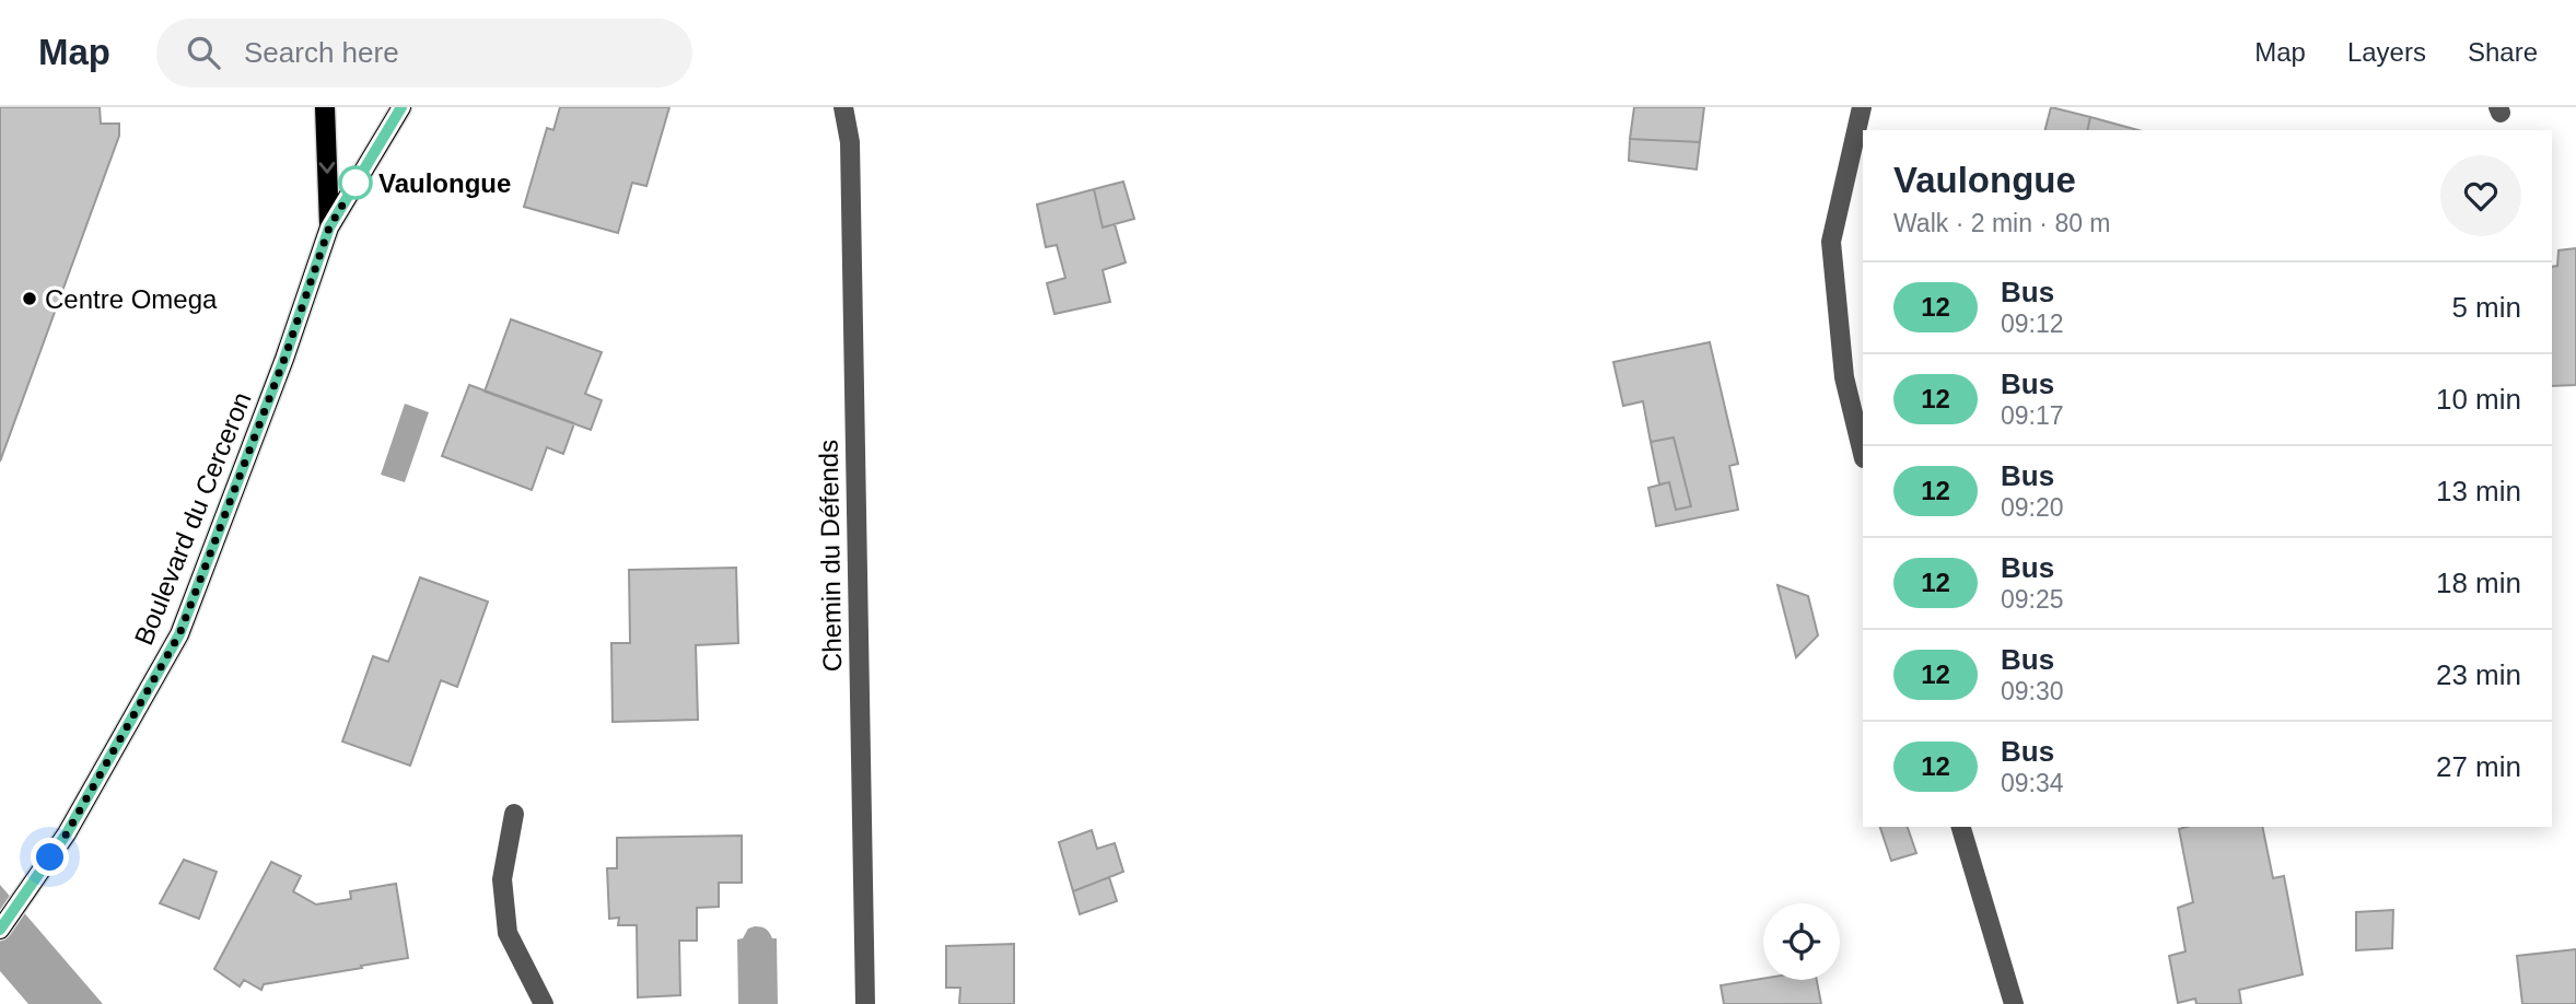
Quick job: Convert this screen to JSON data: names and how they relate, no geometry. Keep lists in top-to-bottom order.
{
  "streets": {
    "main road": ["Boulevard du Cerceron"],
    "street": ["Chemin du Défends"]
  },
  "places": ["Vaulongue", "Centre Omega"],
  "lines": ["bus line 12"],
  "page": {
    "header": "Map",
    "search": "Search here",
    "nav": ["Map", "Layers", "Share"],
    "heading": ["Vaulongue", "Walk · 2 min · 80 m"],
    "list": [
      {
        "mark": "12",
        "name": "Bus",
        "note": "09:12",
        "value": "5 min"
      },
      {
        "mark": "12",
        "name": "Bus",
        "note": "09:17",
        "value": "10 min"
      },
      {
        "mark": "12",
        "name": "Bus",
        "note": "09:20",
        "value": "13 min"
      },
      {
        "mark": "12",
        "name": "Bus",
        "note": "09:25",
        "value": "18 min"
      },
      {
        "mark": "12",
        "name": "Bus",
        "note": "09:30",
        "value": "23 min"
      },
      {
        "mark": "12",
        "name": "Bus",
        "note": "09:34",
        "value": "27 min"
      }
    ]
  }
}
